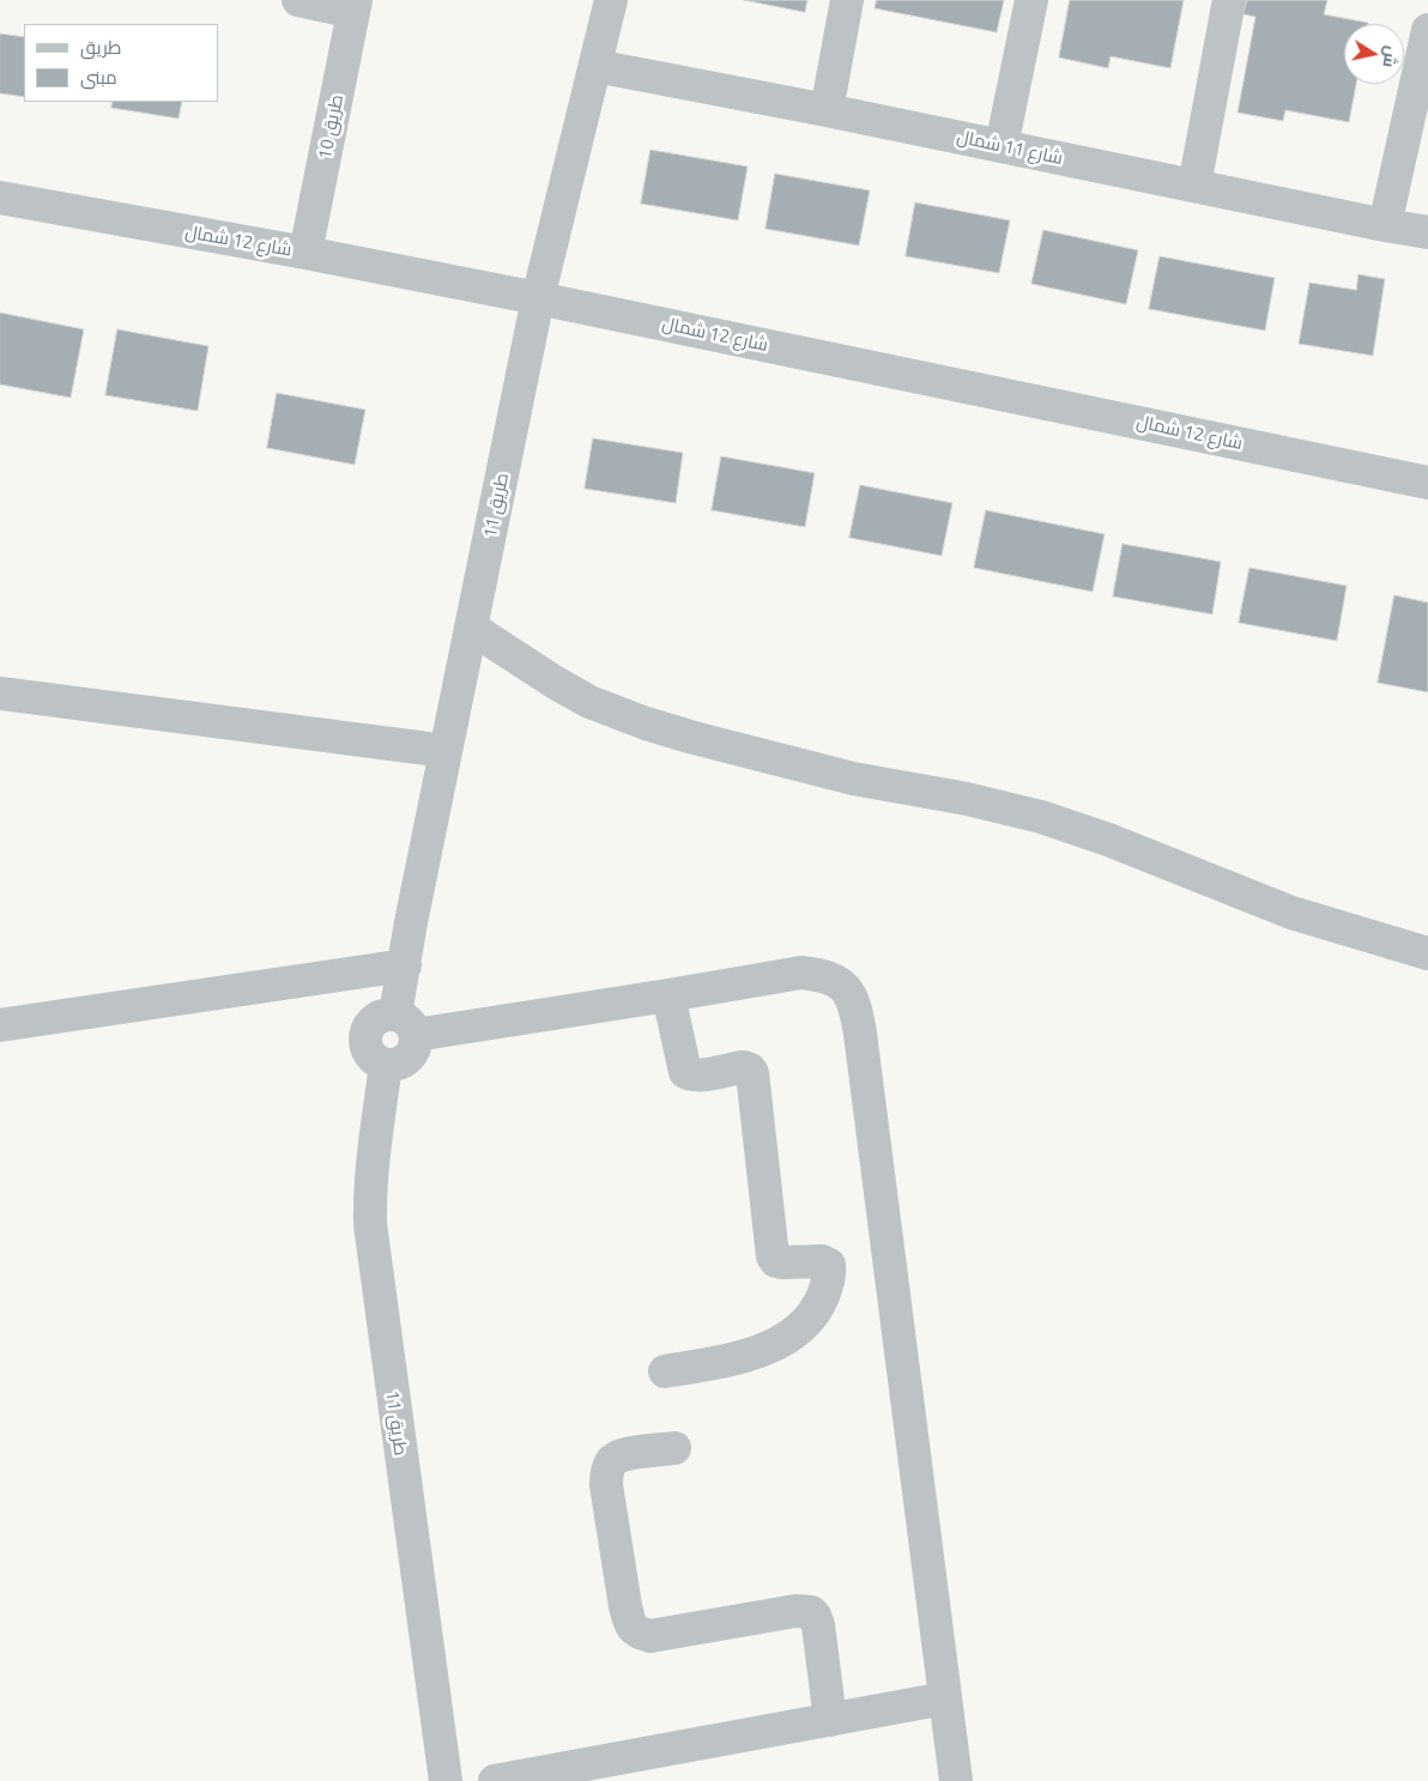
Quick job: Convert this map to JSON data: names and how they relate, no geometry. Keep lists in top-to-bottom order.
{
  "streets": {
    "street": [
      "طريق 10",
      "شارع 11 شمال",
      "شارع 12 شمال",
      "طريق 11"
    ]
  },
  "crossings": [
    ["طريق 10", "شارع 12 شمال"],
    ["شارع 11 شمال", "طريق 11"],
    ["شارع 12 شمال", "طريق 11"]
  ],
  "legend": ["طريق", "مبنى"],
  "north": "right"
}
